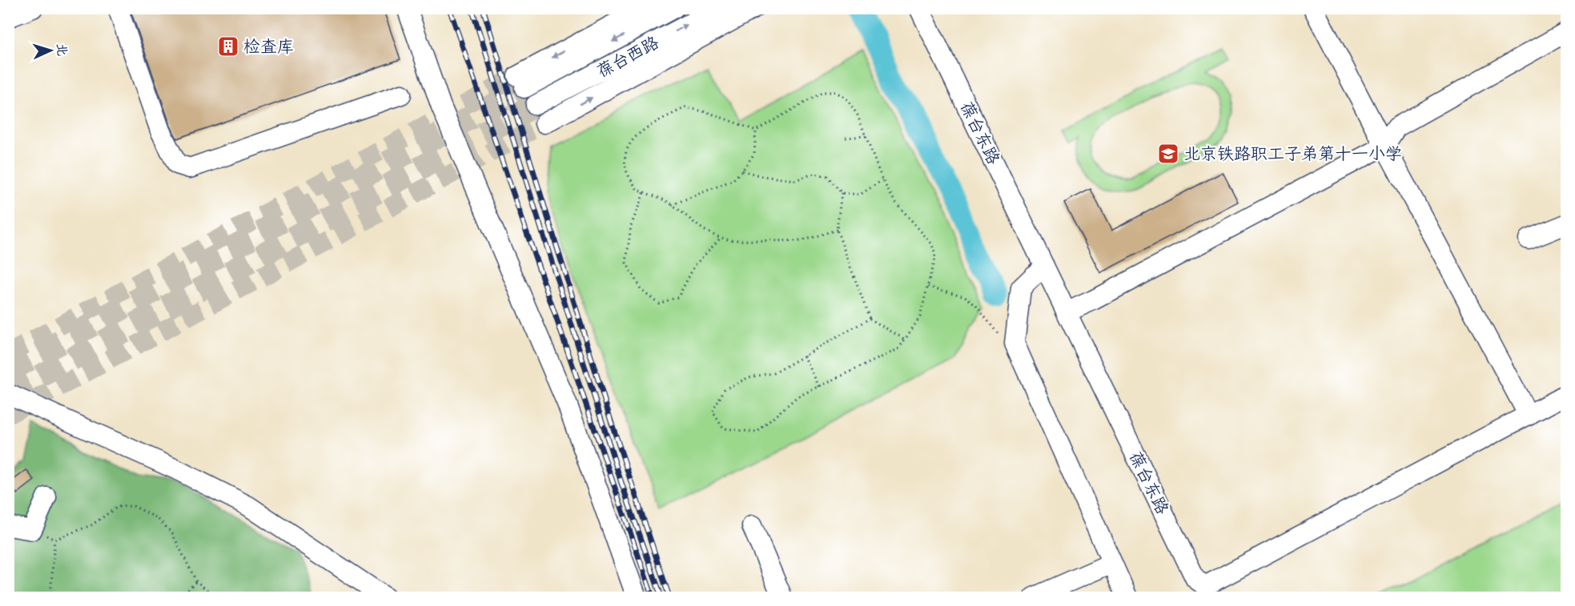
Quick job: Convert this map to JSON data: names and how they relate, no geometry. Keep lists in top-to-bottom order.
{
  "streets": {
    "street": ["葆台西路", "葆台东路"]
  },
  "places": {
    "building": ["检查库"],
    "school or university": ["北京铁路职工子弟第十一小学"]
  },
  "north": "right"
}
